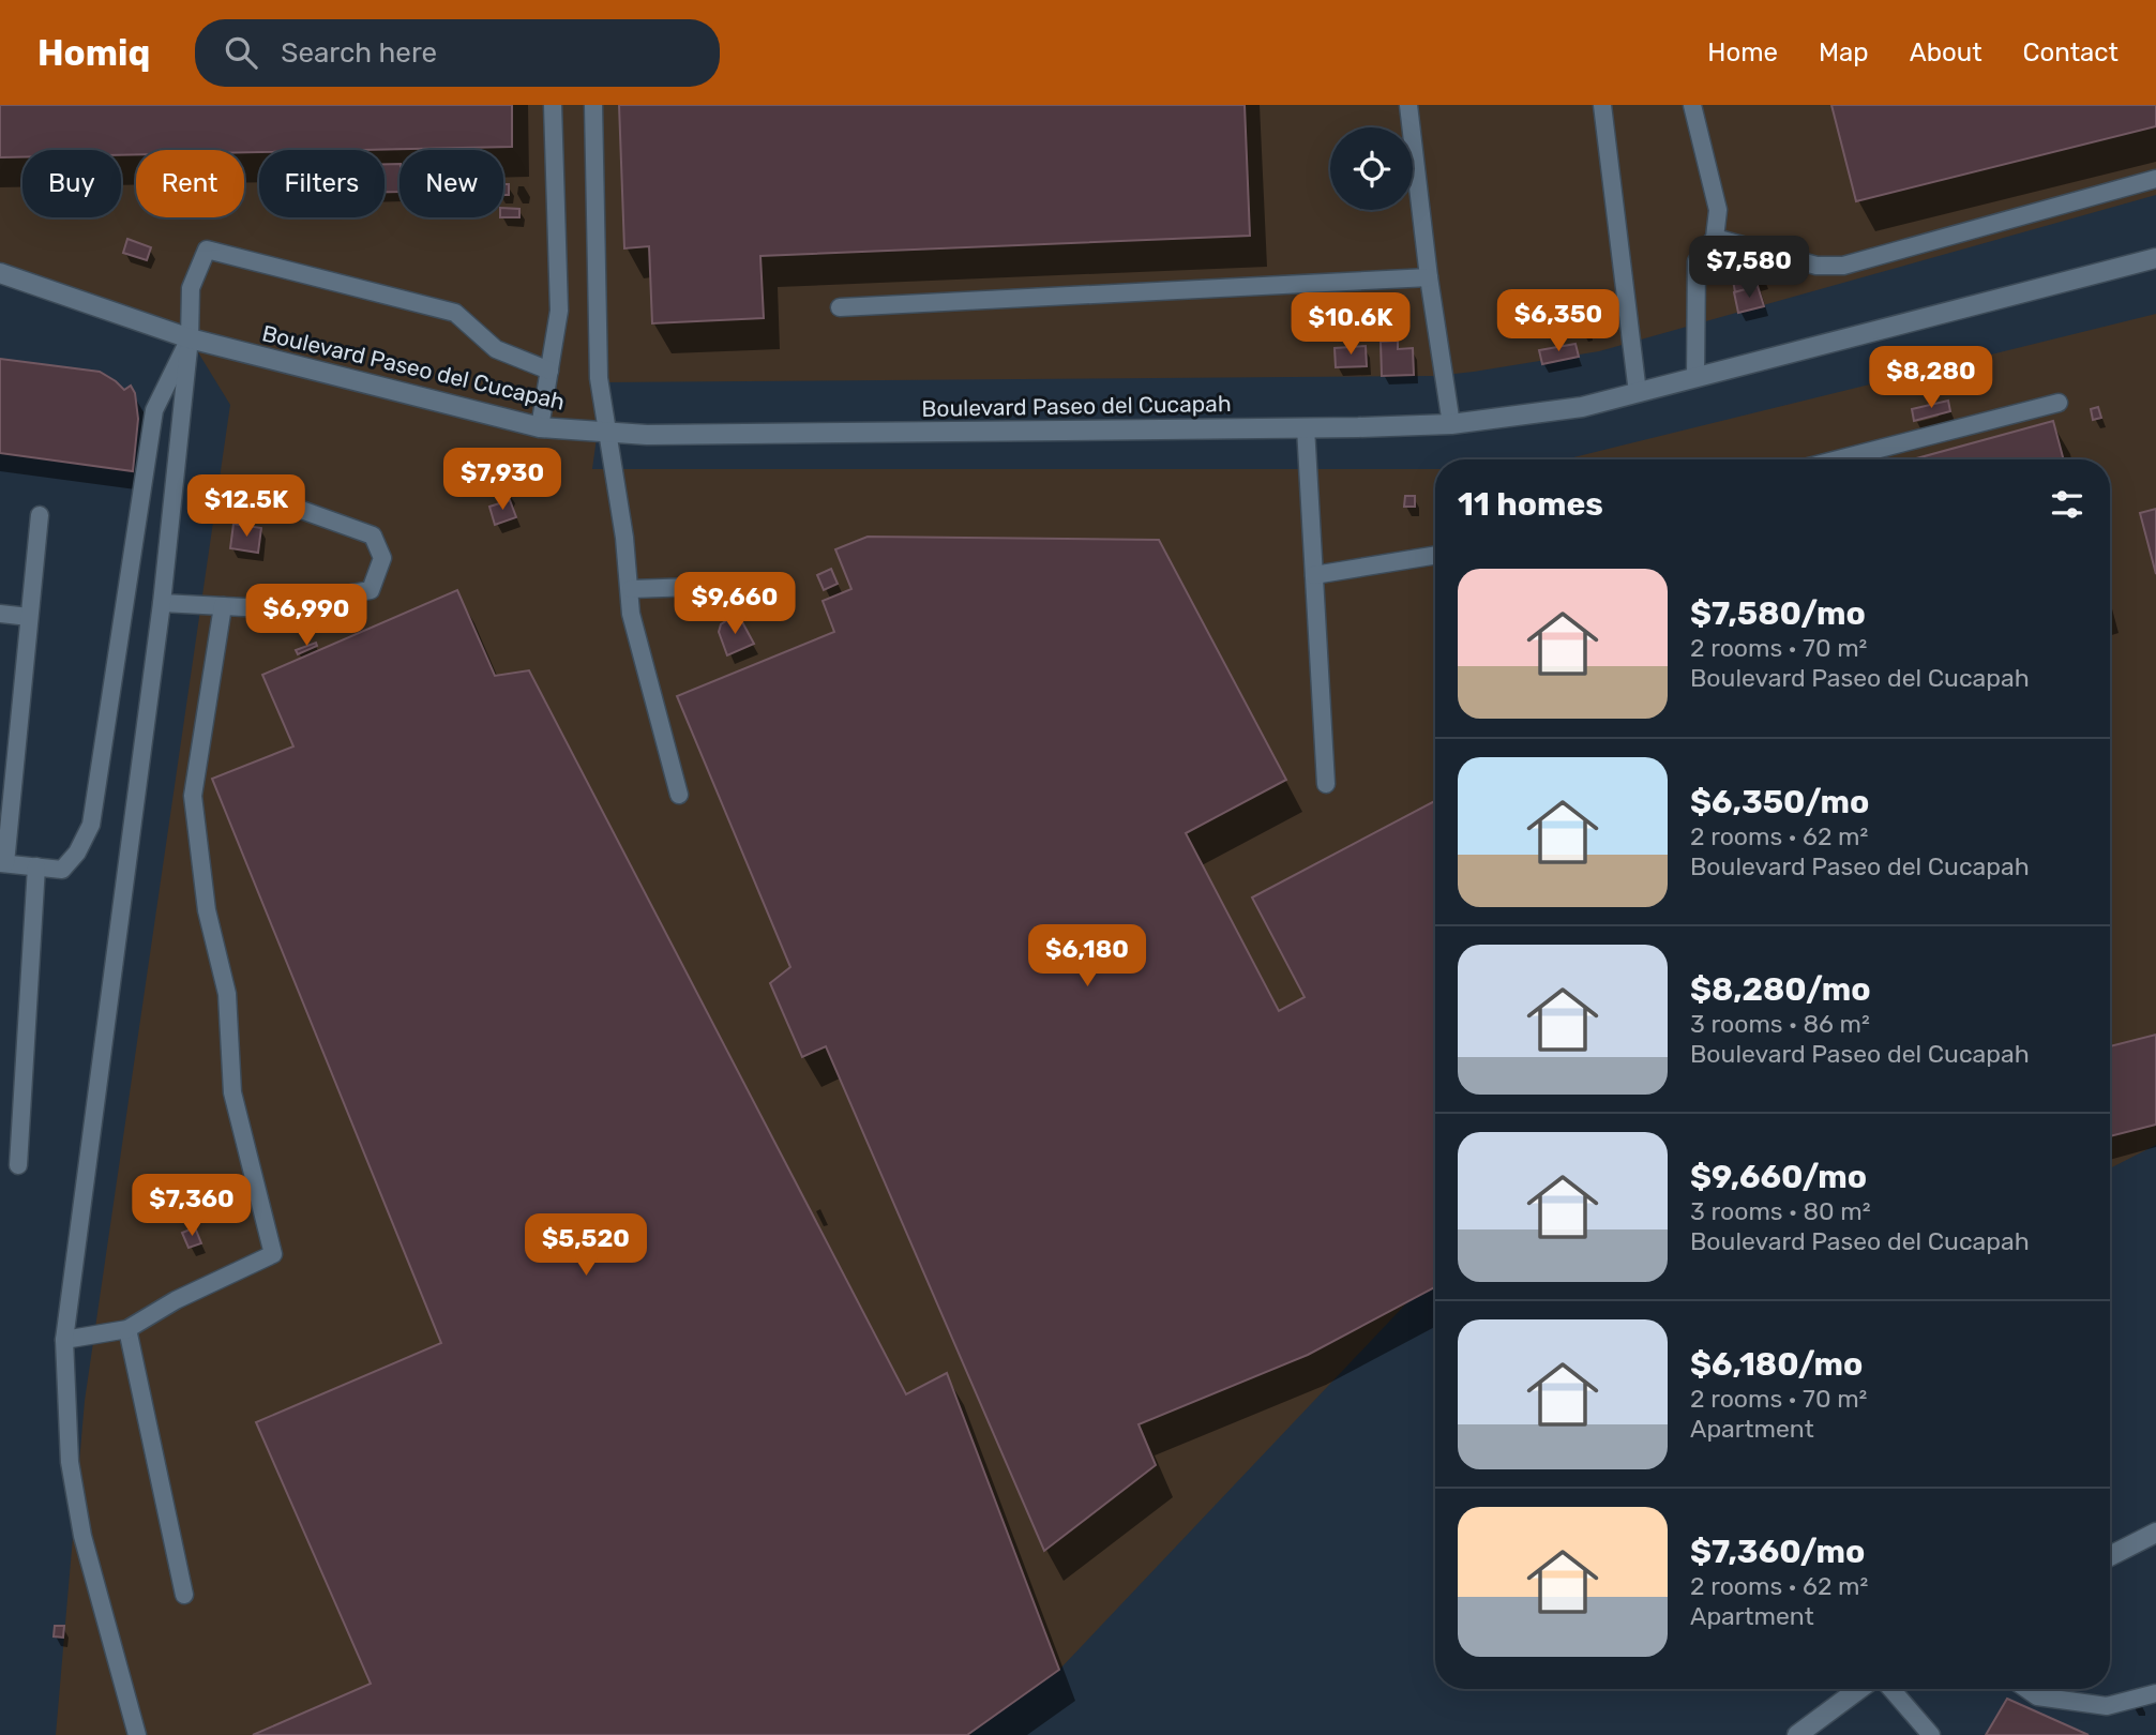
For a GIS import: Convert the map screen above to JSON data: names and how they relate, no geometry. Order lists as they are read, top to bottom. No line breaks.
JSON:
{"streets":{"main road":["Boulevard Paseo del Cucapah"]},"page":{"header":"Homiq","search":"Search here","nav":["Home","Map","About","Contact"],"chip":["Buy","Rent","Filters","New"],"price":["$7,580","$6,350","$10.6K","$8,280","$7,930","$12.5K","$9,660","$6,990","$6,180","$7,360","$5,520"],"heading":"11 homes","list":[{"name":"$7,580/mo","note":"2 rooms · 70 m² · Boulevard Paseo del Cucapah"},{"name":"$6,350/mo","note":"2 rooms · 62 m² · Boulevard Paseo del Cucapah"},{"name":"$8,280/mo","note":"3 rooms · 86 m² · Boulevard Paseo del Cucapah"},{"name":"$9,660/mo","note":"3 rooms · 80 m² · Boulevard Paseo del Cucapah"},{"name":"$6,180/mo","note":"2 rooms · 70 m² · Apartment"},{"name":"$7,360/mo","note":"2 rooms · 62 m² · Apartment"}]}}
